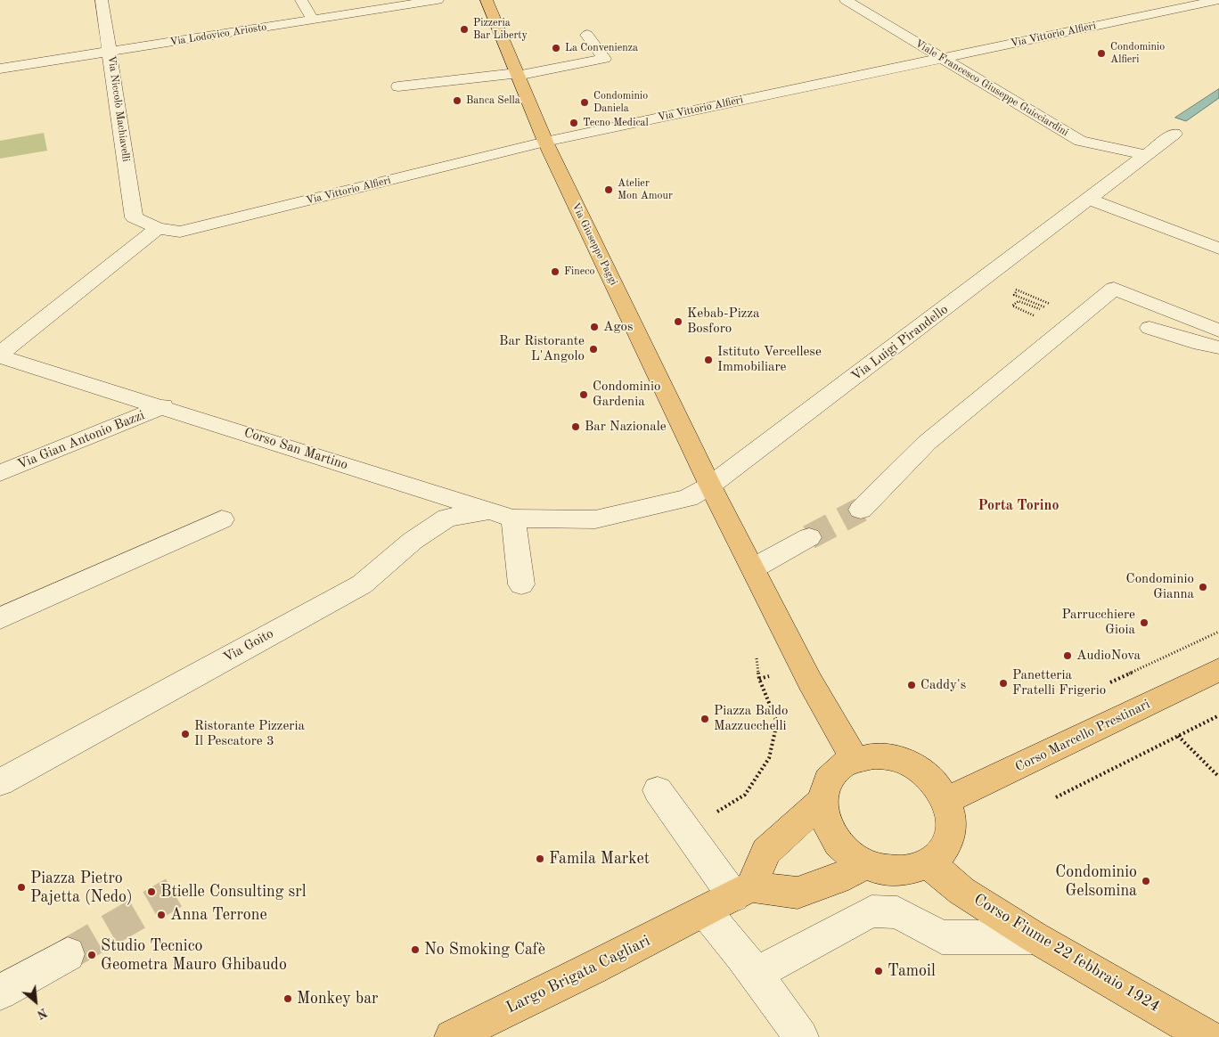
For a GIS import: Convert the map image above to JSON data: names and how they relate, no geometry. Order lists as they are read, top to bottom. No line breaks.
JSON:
{"streets":{"main road":["Via Giuseppe Paggi","Corso Marcello Prestinari","Corso Fiume 22 febbraio 1924","Largo Brigata Cagliari"],"street":["Via Lodovico Ariosto","Via Vittorio Alfieri","Viale Francesco Giuseppe Guicciardini","Via Niccolò Machiavelli","Via Luigi Pirandello","Via Gian Antonio Bazzi","Corso San Martino","Via Goito"]},"crossings":[["Via Lodovico Ariosto","Via Niccolò Machiavelli"],["Via Vittorio Alfieri","Viale Francesco Giuseppe Guicciardini"],["Via Vittorio Alfieri","Via Niccolò Machiavelli"],["Via Vittorio Alfieri","Via Giuseppe Paggi"],["Viale Francesco Giuseppe Guicciardini","Via Luigi Pirandello"],["Via Giuseppe Paggi","Via Luigi Pirandello"],["Via Giuseppe Paggi","Corso San Martino"],["Via Luigi Pirandello","Corso San Martino"],["Via Gian Antonio Bazzi","Corso San Martino"],["Corso San Martino","Via Goito"],["Corso Marcello Prestinari","Corso Fiume 22 febbraio 1924"]],"districts":["Porta Torino"],"places":["Pizzeria Bar Liberty","La Convenienza","Condominio Alfieri","Banca Sella","Condominio Daniela","Tecno Medical","Atelier Mon Amour","Fineco","Kebab-Pizza Bosforo","Agos","Bar Ristorante L'Angolo","Istituto Vercellese Immobiliare","Condominio Gardenia","Bar Nazionale","Condominio Gianna","Parrucchiere Gioia","AudioNova","Panetteria Fratelli Frigerio","Caddy's","Piazza Baldo Mazzucchelli","Ristorante Pizzeria Il Pescatore 3","Famila Market","Condominio Gelsomina","Piazza Pietro Pajetta (Nedo)","Btielle Consulting srl","Anna Terrone","No Smoking Cafè","Studio Tecnico Geometra Mauro Ghibaudo","Tamoil","Monkey bar"],"north":"bottom right"}
